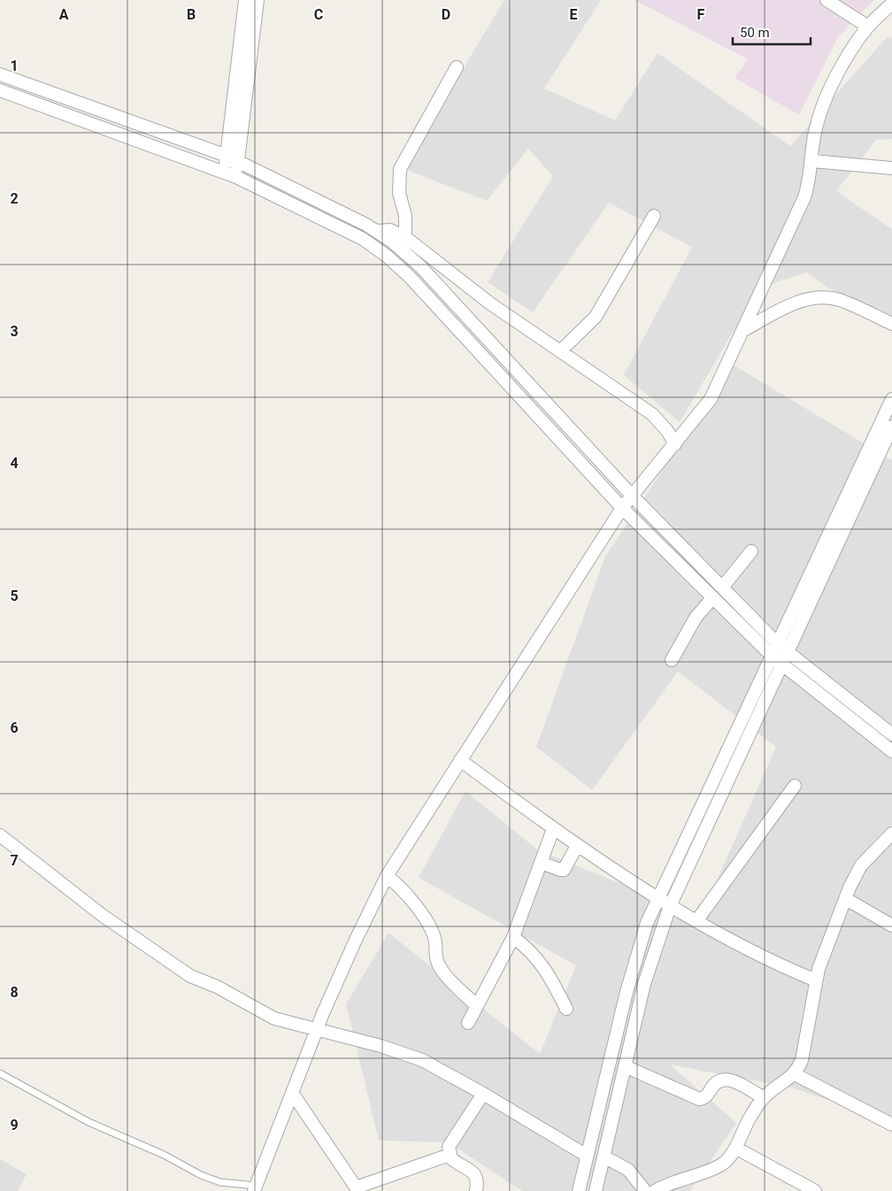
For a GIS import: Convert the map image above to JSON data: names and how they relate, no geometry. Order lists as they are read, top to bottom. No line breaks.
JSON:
{"scale_bar":"50 m","grid":{"columns":["A","B","C","D","E","F"],"rows":["1","2","3","4","5","6","7","8","9"]}}
